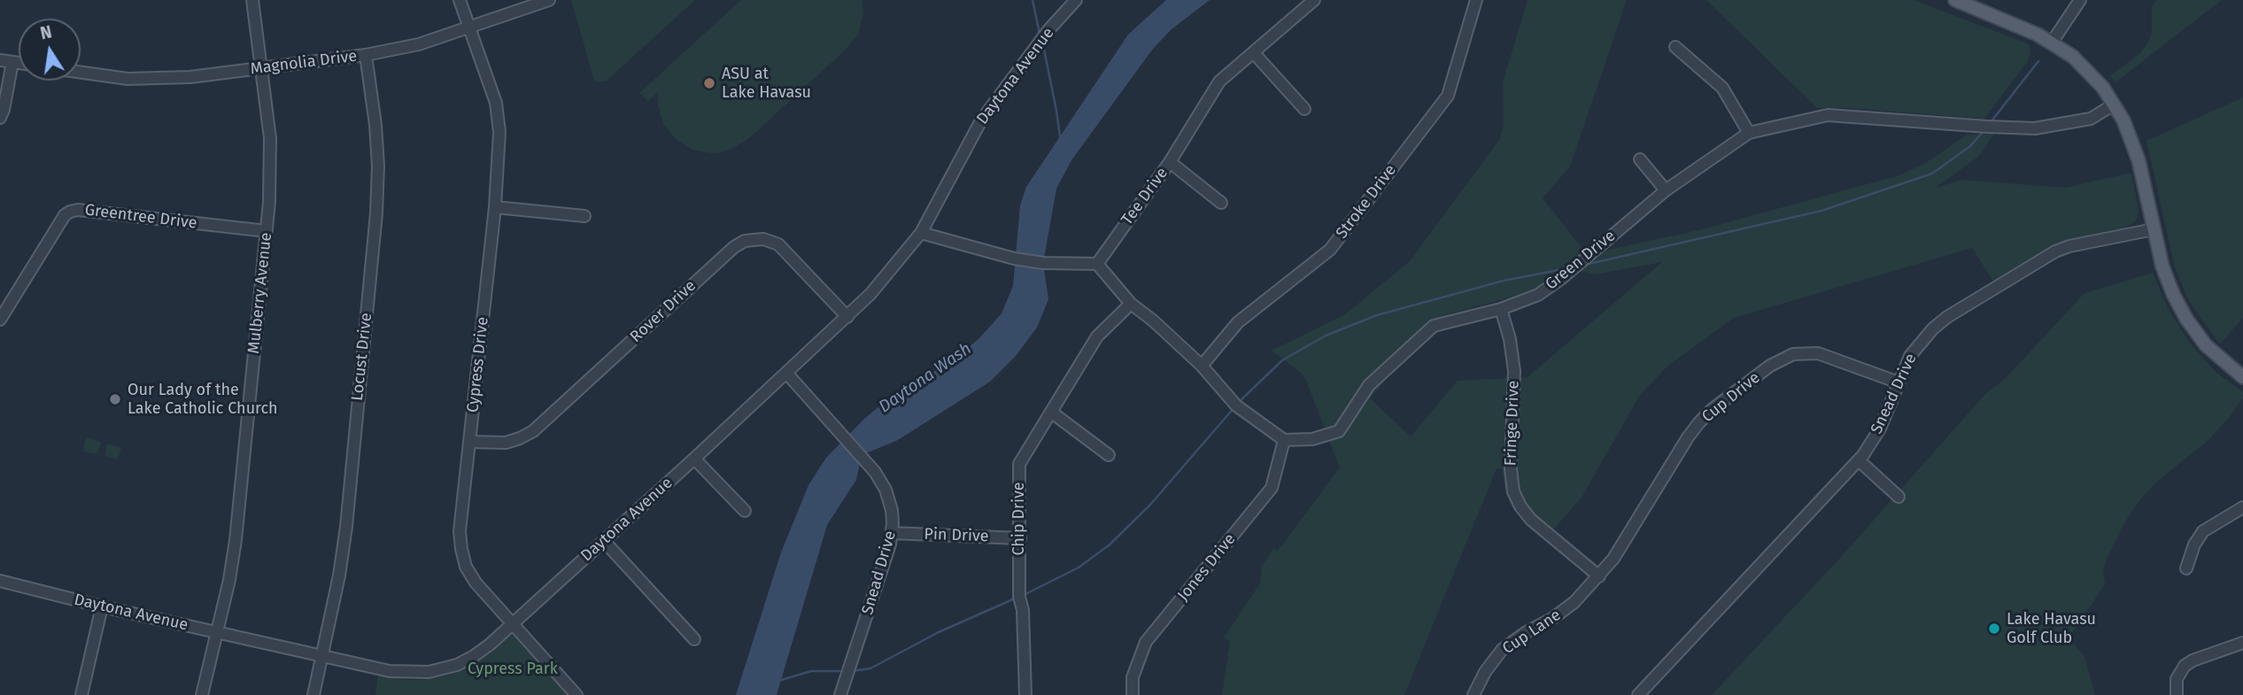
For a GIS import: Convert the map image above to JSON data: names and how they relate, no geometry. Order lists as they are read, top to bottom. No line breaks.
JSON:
{"streets":{"street":["Magnolia Drive","Daytona Avenue","Tee Drive","Stroke Drive","Greentree Drive","Green Drive","Mulberry Avenue","Rover Drive","Locust Drive","Cypress Drive","Snead Drive","Cup Drive","Fringe Drive","Chip Drive","Pin Drive","Jones Drive","Cup Lane"]},"crossings":[["Magnolia Drive","Mulberry Avenue"],["Magnolia Drive","Locust Drive"],["Magnolia Drive","Cypress Drive"],["Daytona Avenue","Mulberry Avenue"],["Daytona Avenue","Rover Drive"],["Daytona Avenue","Locust Drive"],["Daytona Avenue","Cypress Drive"],["Daytona Avenue","Snead Drive"],["Greentree Drive","Mulberry Avenue"],["Green Drive","Fringe Drive"],["Green Drive","Jones Drive"],["Rover Drive","Cypress Drive"],["Snead Drive","Cup Drive"],["Snead Drive","Pin Drive"],["Cup Drive","Fringe Drive"],["Cup Drive","Cup Lane"],["Fringe Drive","Cup Lane"],["Chip Drive","Pin Drive"]],"water":["Daytona Wash"],"parks":["Cypress Park"],"places":["ASU at Lake Havasu","Our Lady of the Lake Catholic Church","Lake Havasu Golf Club"],"north":"top"}
